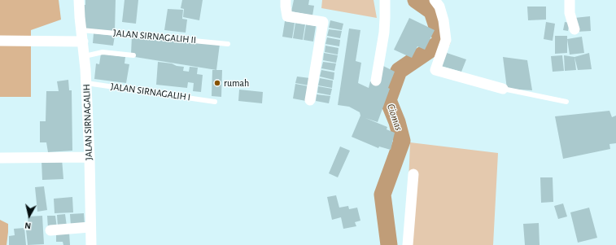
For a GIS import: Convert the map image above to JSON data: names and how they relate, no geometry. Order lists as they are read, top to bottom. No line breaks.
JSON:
{"streets":{"street":["JALAN SIRNAGALIH"],"lane":["JALAN SIRNAGALIH II","JALAN SIRNAGALIH I"]},"crossings":[["JALAN SIRNAGALIH II","JALAN SIRNAGALIH"],["JALAN SIRNAGALIH I","JALAN SIRNAGALIH"]],"water":["Ciomas"],"places":["rumah"],"north":"bottom"}
